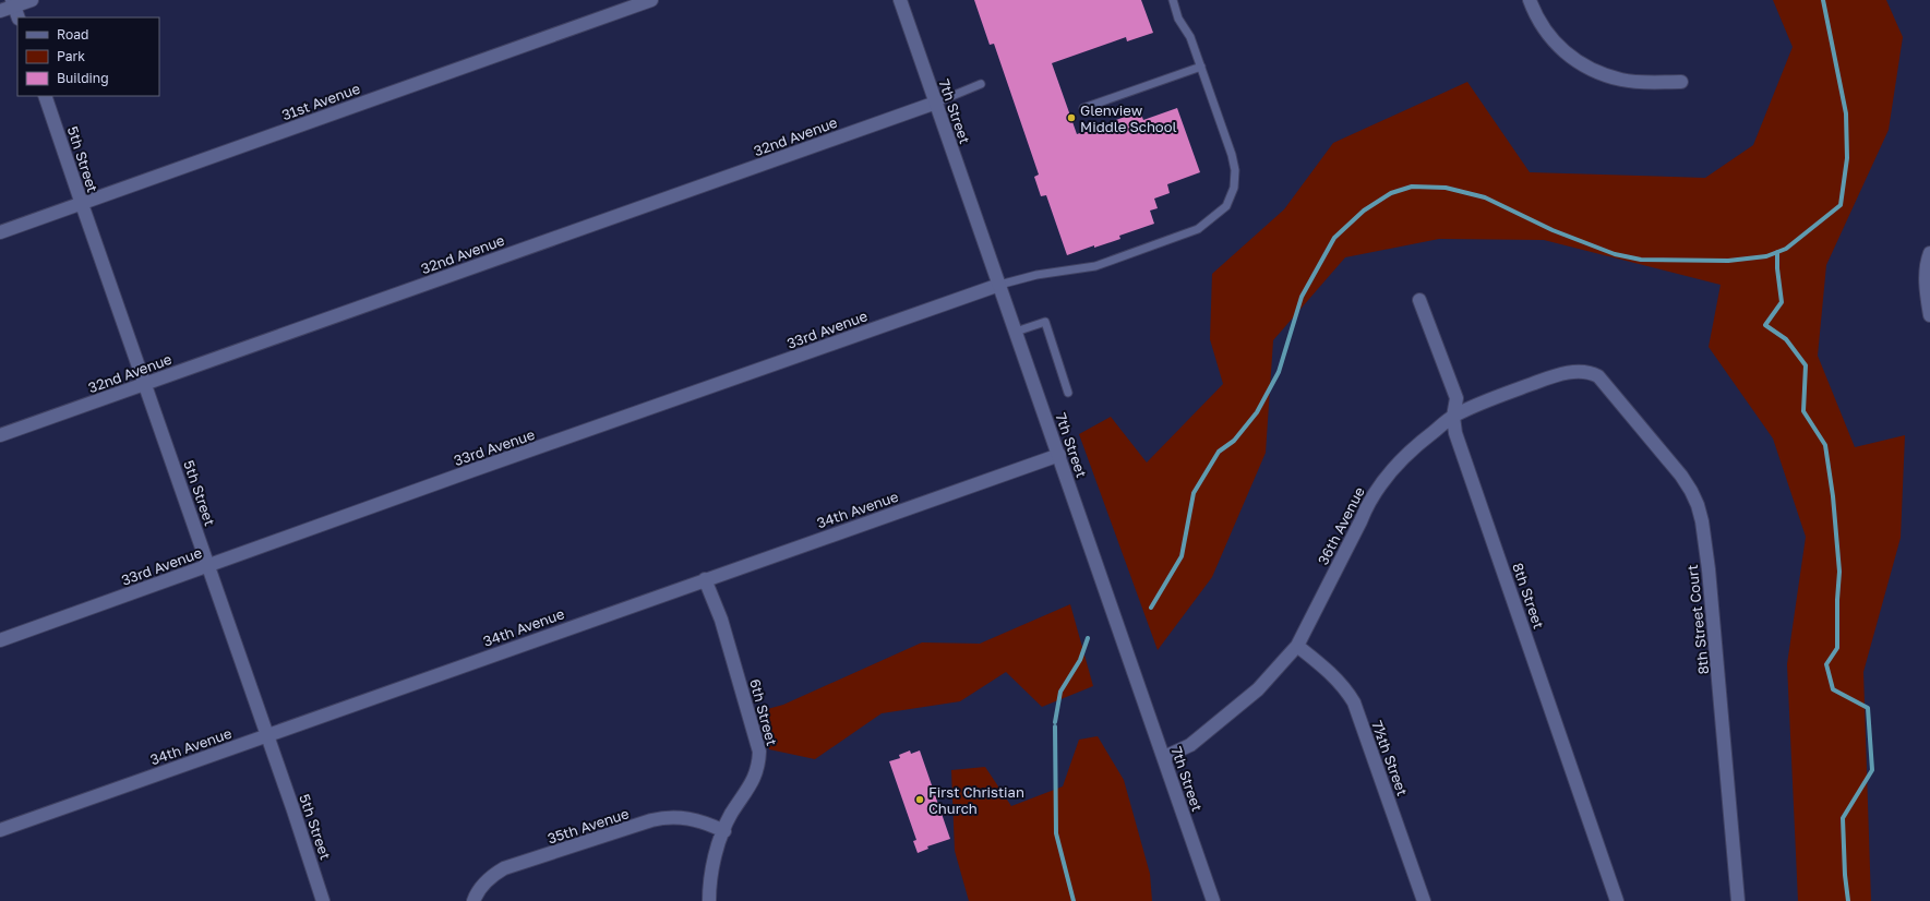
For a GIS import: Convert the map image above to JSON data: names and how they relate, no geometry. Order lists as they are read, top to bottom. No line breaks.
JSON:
{"streets":{"street":["31st Avenue","7th Street","32nd Avenue","5th Street","33rd Avenue","34th Avenue","36th Avenue","8th Street","8th Street Court","6th Street","7½th Street","35th Avenue"]},"crossings":[["31st Avenue","5th Street"],["7th Street","32nd Avenue"],["7th Street","33rd Avenue"],["7th Street","34th Avenue"],["7th Street","36th Avenue"],["32nd Avenue","5th Street"],["5th Street","33rd Avenue"],["5th Street","34th Avenue"],["34th Avenue","6th Street"],["36th Avenue","8th Street"],["36th Avenue","8th Street Court"],["36th Avenue","7½th Street"],["6th Street","35th Avenue"]],"places":["Glenview Middle School","First Christian Church"],"legend":["Road","Park","Building"]}
